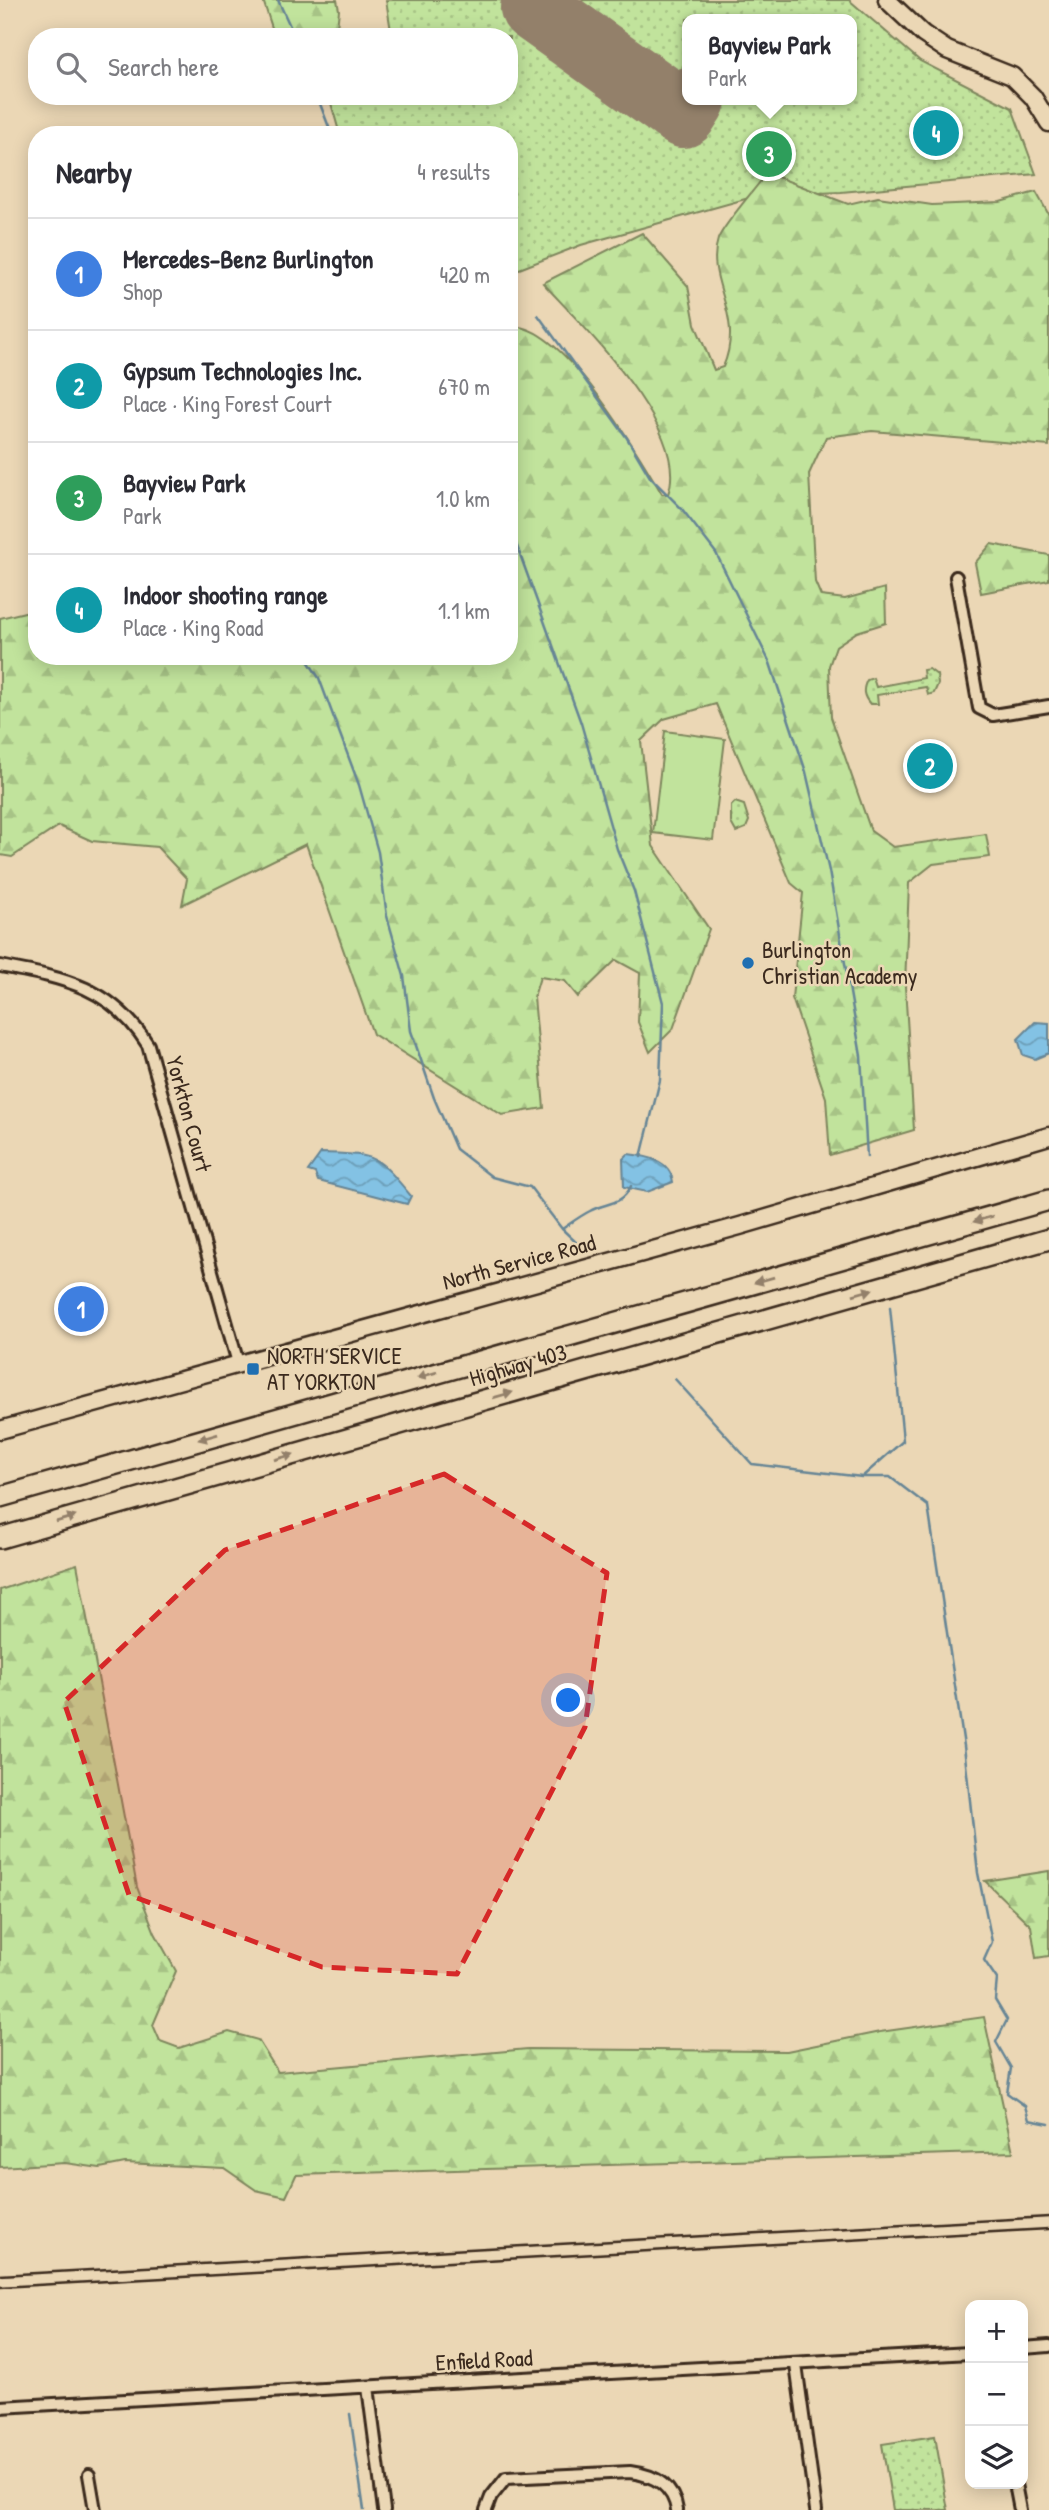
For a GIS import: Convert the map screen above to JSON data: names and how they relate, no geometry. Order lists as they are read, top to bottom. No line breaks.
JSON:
{"streets":{"highway":["Highway 403"],"street":["Yorkton Court","North Service Road","Enfield Road"]},"crossings":[["Yorkton Court","North Service Road"]],"places":{"other":["Burlington Christian Academy"],"transit":["NORTH SERVICE AT YORKTON"]},"page":{"popup":["Bayview Park","Park"],"search":"Search here","pins":["4","3","2","1"],"heading":["Nearby","4 results"],"list":[{"mark":"1","name":"Mercedes-Benz Burlington","note":"Shop","value":"420 m"},{"mark":"2","name":"Gypsum Technologies Inc.","note":"Place · King Forest Court","value":"670 m"},{"mark":"3","name":"Bayview Park","note":"Park","value":"1.0 km"},{"mark":"4","name":"Indoor shooting range","note":"Place · King Road","value":"1.1 km"}],"map_buttons":["+","−"]}}
